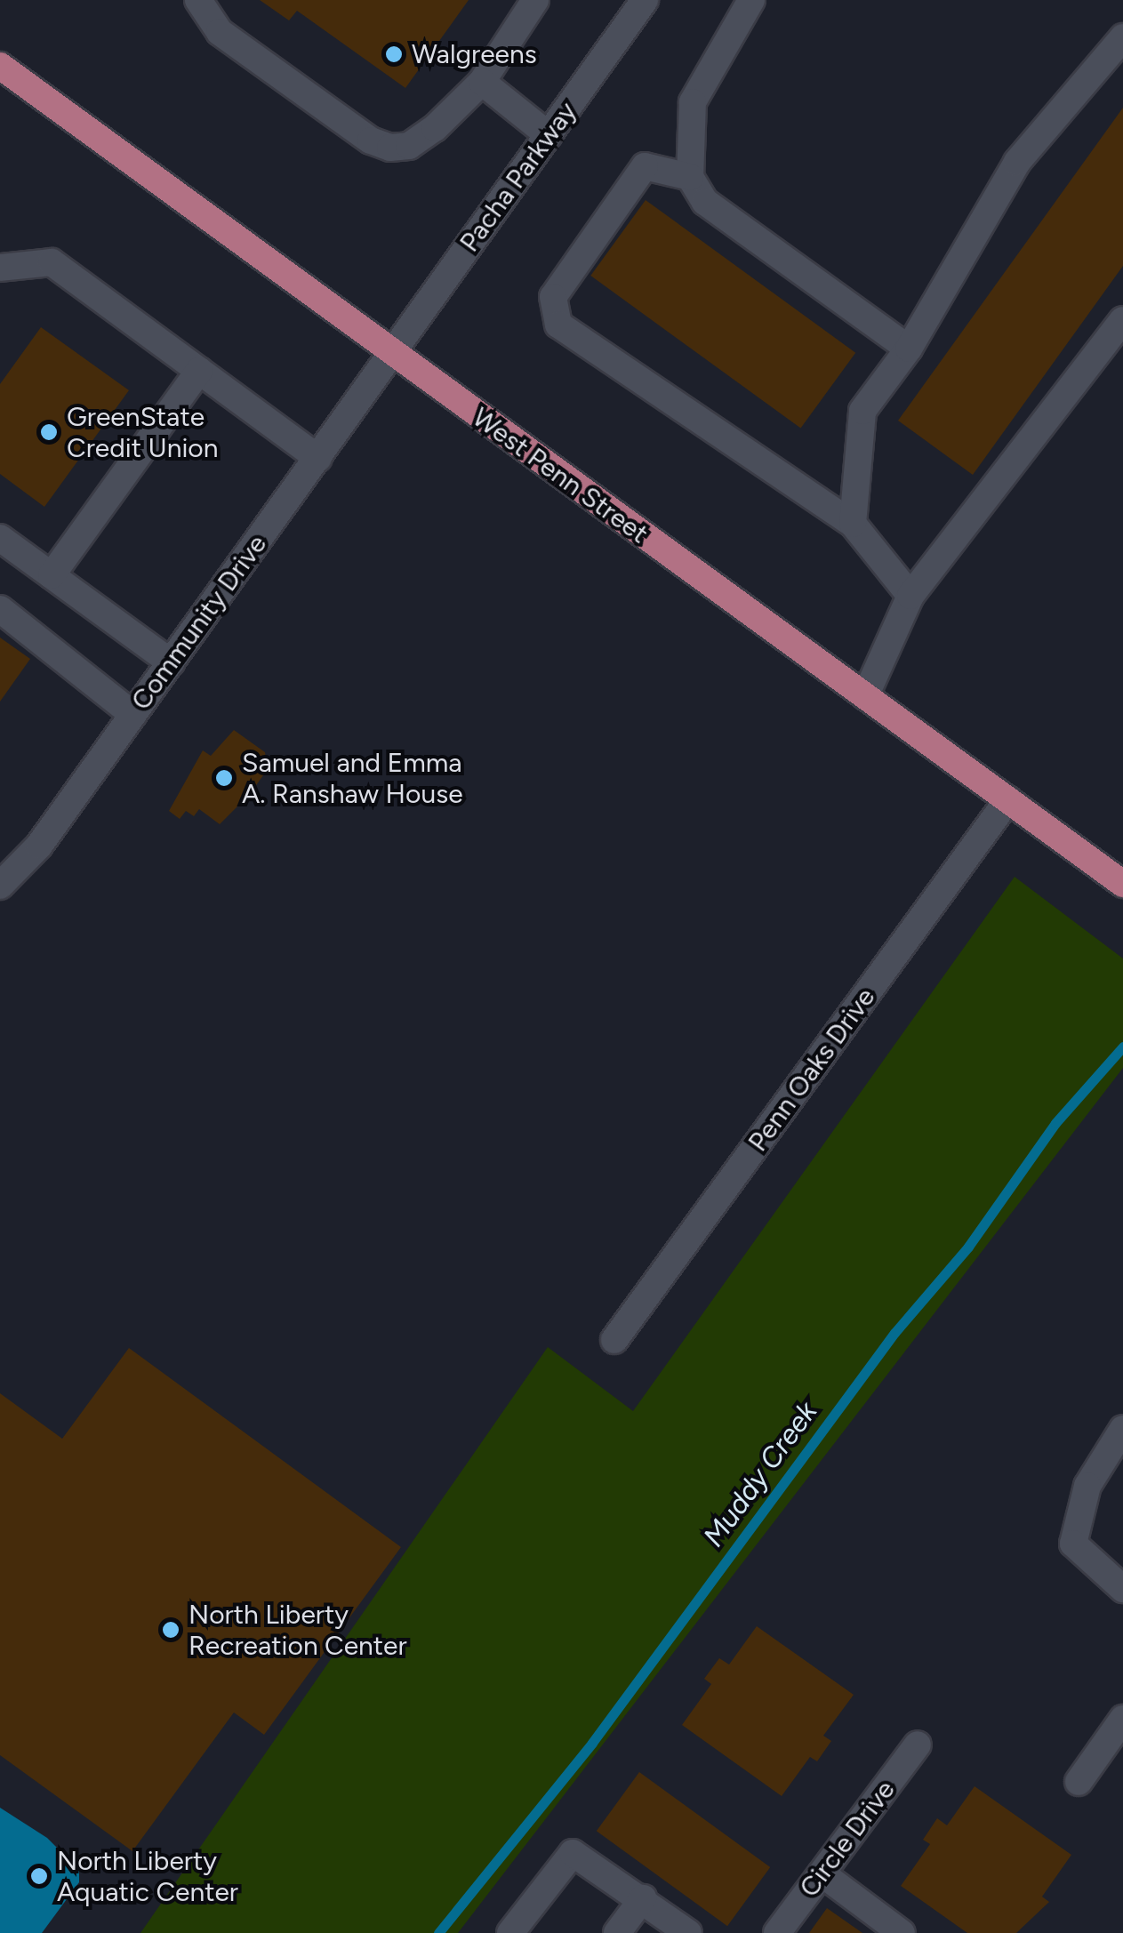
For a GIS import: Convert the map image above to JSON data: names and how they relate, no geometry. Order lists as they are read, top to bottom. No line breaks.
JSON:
{"streets":{"main road":["West Penn Street"],"street":["Pacha Parkway","Community Drive","Penn Oaks Drive","Circle Drive"]},"crossings":[["Pacha Parkway","West Penn Street"],["Pacha Parkway","Community Drive"],["West Penn Street","Community Drive"],["West Penn Street","Penn Oaks Drive"]],"water":["Muddy Creek"],"places":["Walgreens","GreenState Credit Union","Samuel and Emma A. Ranshaw House","North Liberty Recreation Center","North Liberty Aquatic Center"]}
